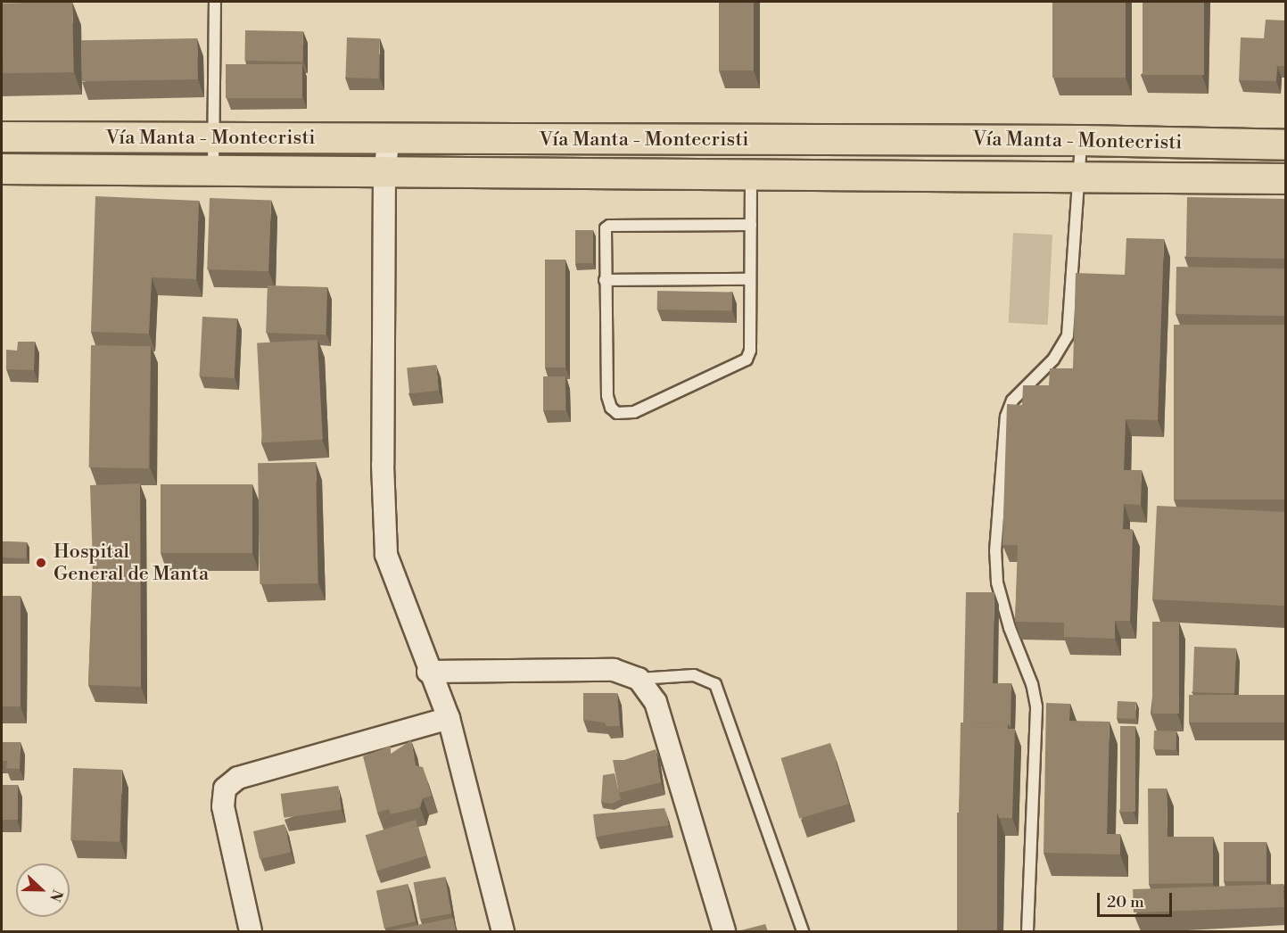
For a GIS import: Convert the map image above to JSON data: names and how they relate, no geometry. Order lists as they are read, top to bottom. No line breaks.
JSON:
{"streets":{"main road":["Vía Manta - Montecristi"]},"places":["Hospital General de Manta"],"scale_bar":"20 m","north":"right"}
